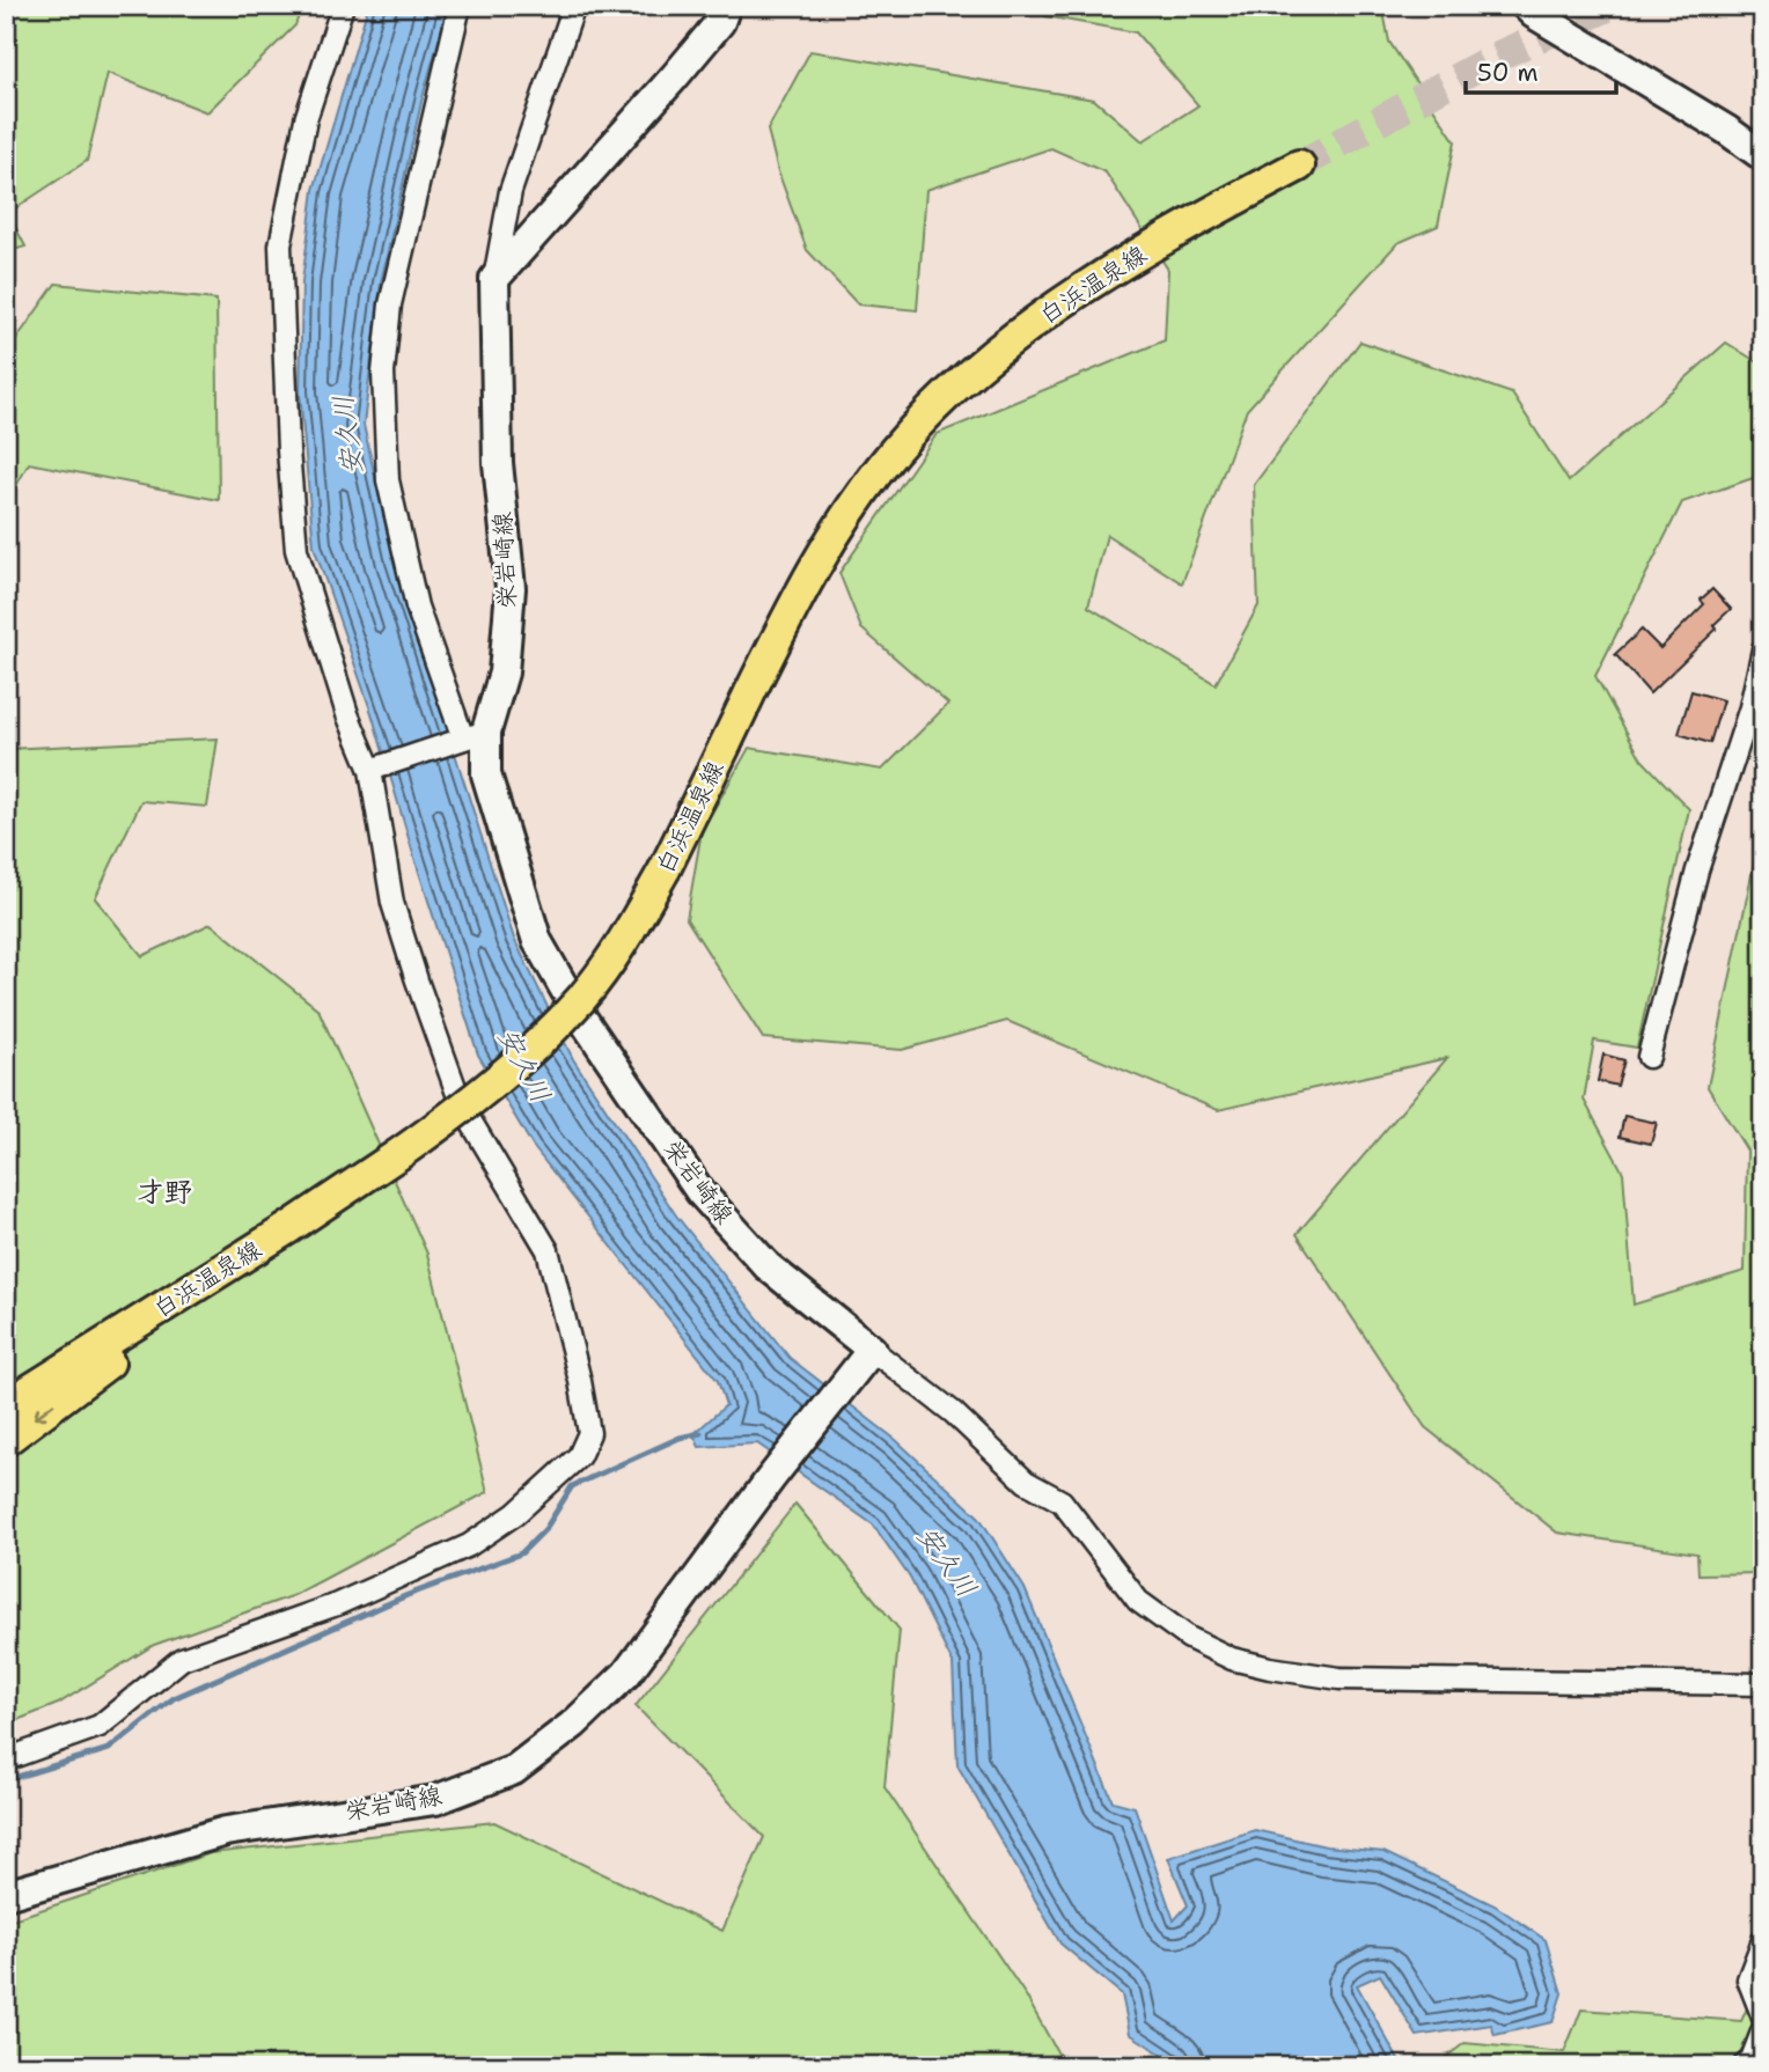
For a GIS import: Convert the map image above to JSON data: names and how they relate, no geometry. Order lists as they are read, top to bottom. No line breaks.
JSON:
{"streets":{"main road":["白浜温泉線","栄岩崎線"]},"districts":["才野"],"water":["安久川"],"scale_bar":"50 m"}
